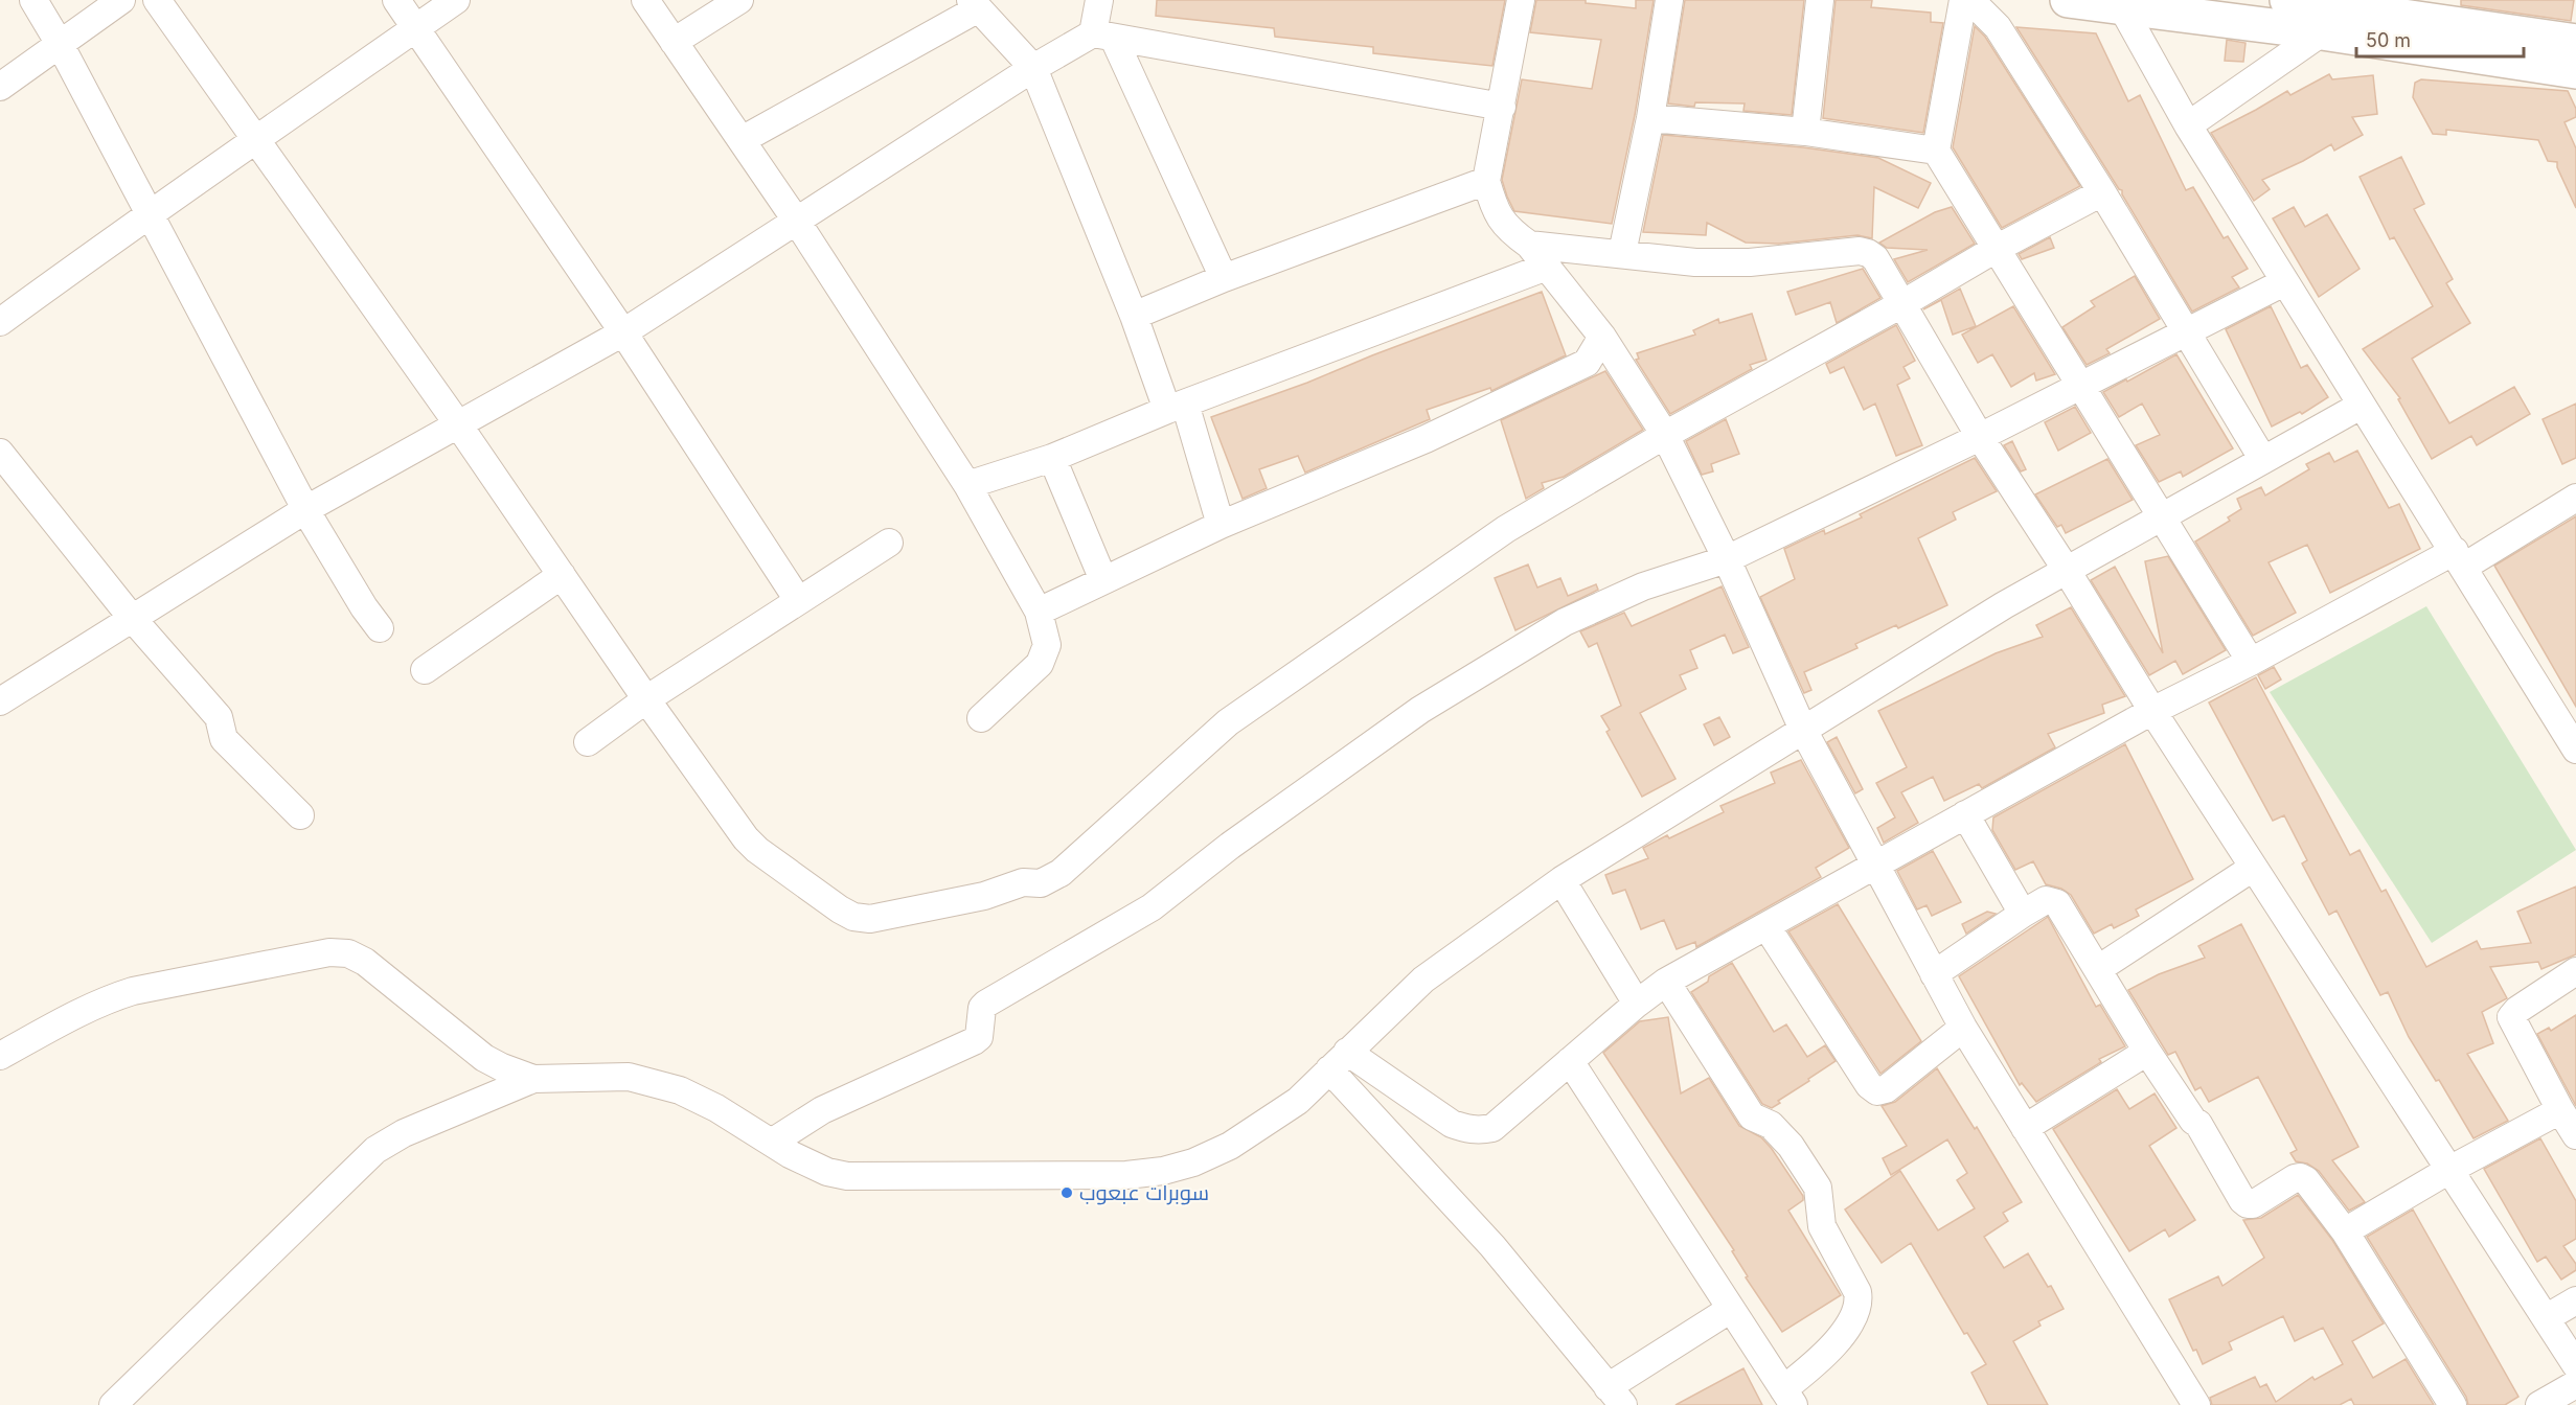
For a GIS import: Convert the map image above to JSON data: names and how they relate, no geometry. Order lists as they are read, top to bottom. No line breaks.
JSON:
{"places":["سوبرات عبعوب"],"scale_bar":"50 m"}
